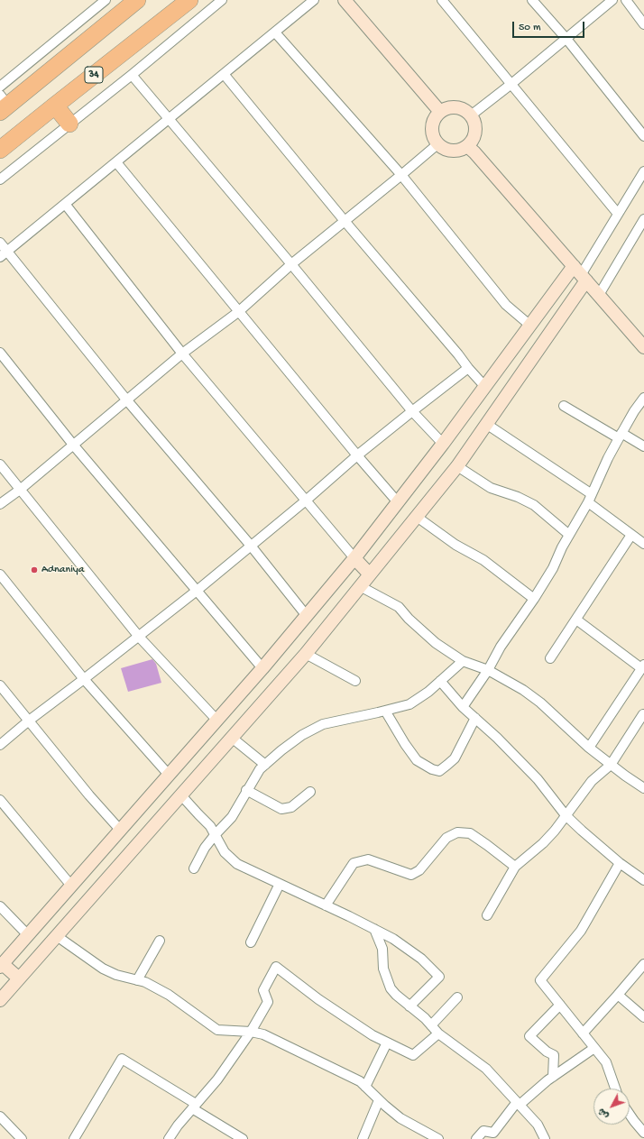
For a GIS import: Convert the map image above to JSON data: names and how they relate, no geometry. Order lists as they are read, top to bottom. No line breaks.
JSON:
{"streets":{"highway":["34"]},"places":["Adnaniya"],"scale_bar":"50 m","north":"bottom left"}
